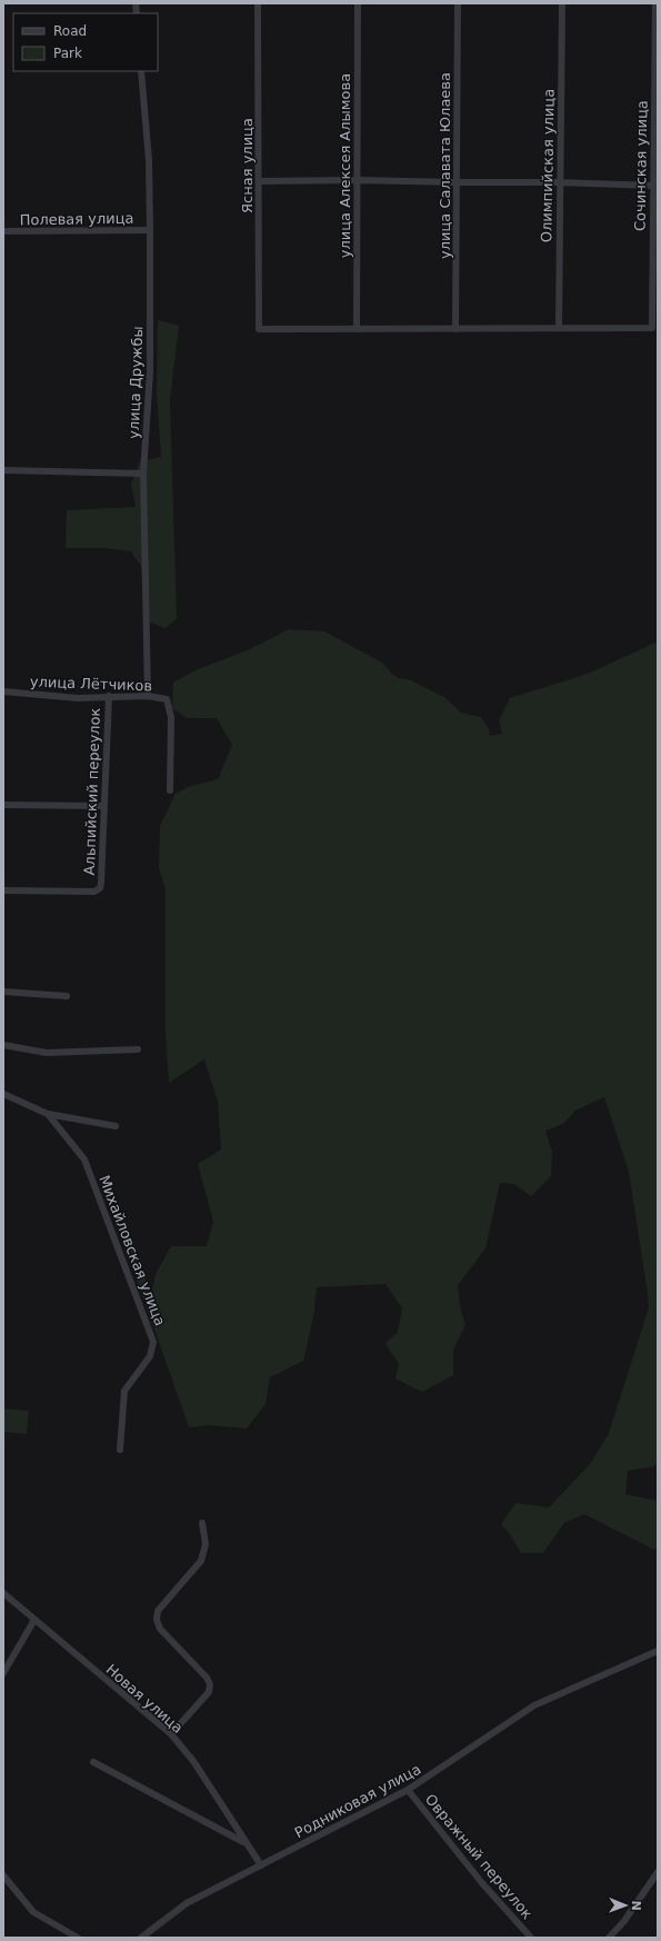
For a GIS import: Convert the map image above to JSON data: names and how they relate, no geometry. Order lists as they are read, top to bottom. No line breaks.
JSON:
{"streets":{"street":["Ясная улица","улица Алексея Алымова","улица Салавата Юлаева","Олимпийская улица","Сочинская улица","Полевая улица","улица Дружбы","улица Лётчиков","Альпийский переулок","Михайловская улица","Новая улица","Родниковая улица","Овражный переулок"]},"crossings":[["Ясная улица","улица Алексея Алымова"],["Олимпийская улица","Сочинская улица"],["Полевая улица","улица Дружбы"],["улица Дружбы","улица Лётчиков"],["улица Лётчиков","Альпийский переулок"],["Новая улица","Родниковая улица"],["Родниковая улица","Овражный переулок"]],"legend":["Road","Park"],"north":"right"}
